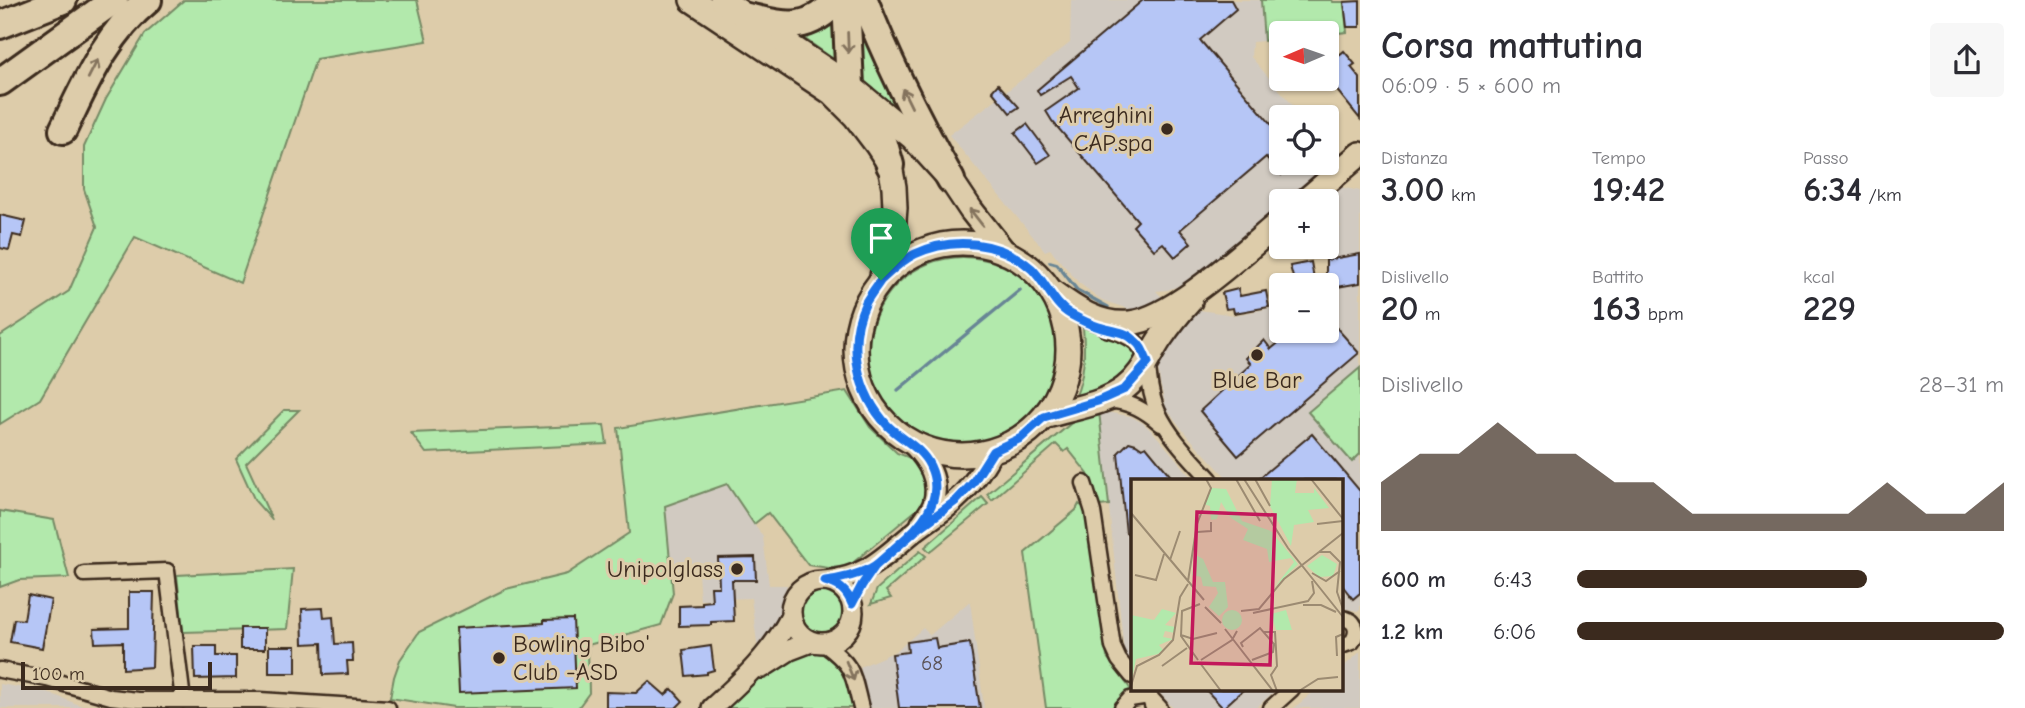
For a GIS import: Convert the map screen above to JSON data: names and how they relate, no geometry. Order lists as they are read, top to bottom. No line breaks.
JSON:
{"places":["Arreghini CAP.spa","Blue Bar","Unipolglass","Bowling Bibo' Club -ASD"],"house_numbers":["68"],"scale_bar":"100 m","north":"left","page":{"heading":["Corsa mattutina","06:09 · 5 × 600 m"],"map_buttons":["+","−"],"stats":[["Distanza","3.00 km"],["Tempo","19:42"],["Passo","6:34 /km"],["Dislivello","20 m"],["Battito","163 bpm"],["kcal","229"]],"chart":["Dislivello","28–31 m"],"list":[{"name":"600 m","note":"6:43"},{"name":"1.2 km","note":"6:06"}],"scale":"100 m"}}
